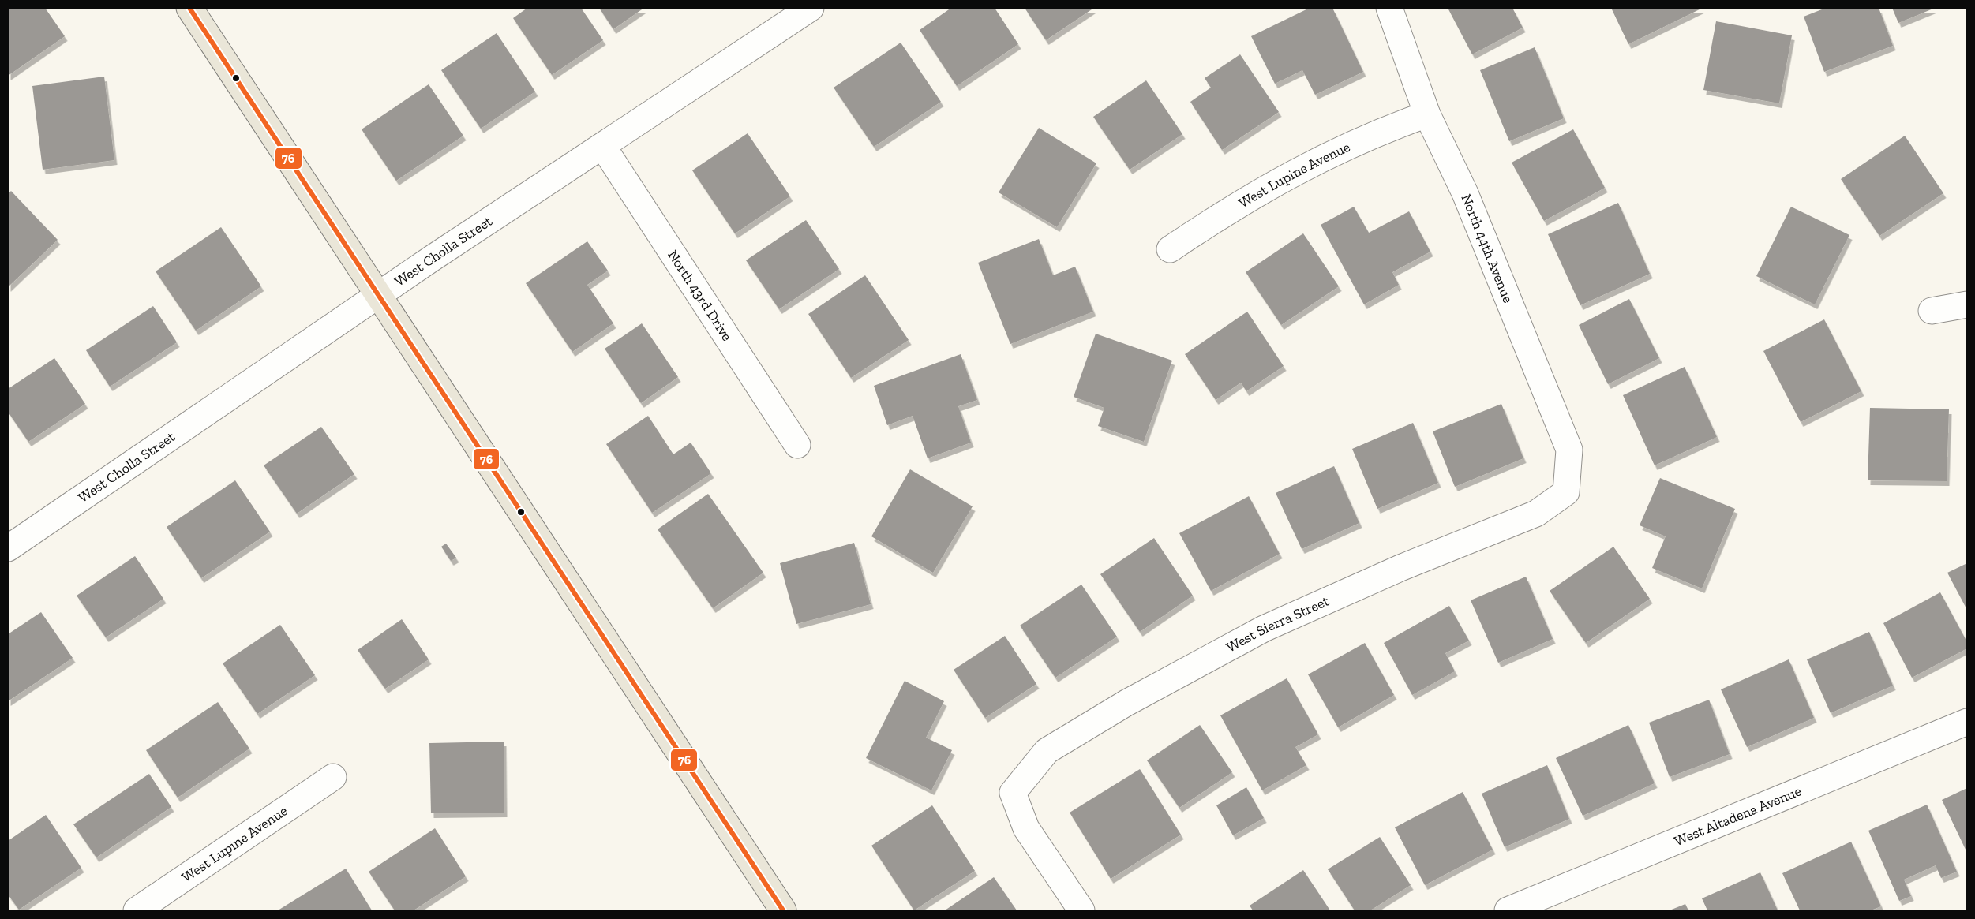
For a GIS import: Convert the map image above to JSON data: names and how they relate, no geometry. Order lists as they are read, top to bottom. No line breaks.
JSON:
{"streets":{"street":["West Lupine Avenue","North 44th Avenue","West Cholla Street","North 43rd Drive","West Sierra Street","West Altadena Avenue"]},"crossings":[["West Lupine Avenue","North 44th Avenue"],["North 44th Avenue","West Sierra Street"],["West Cholla Street","North 43rd Drive"]],"lines":["transit line 76"]}
